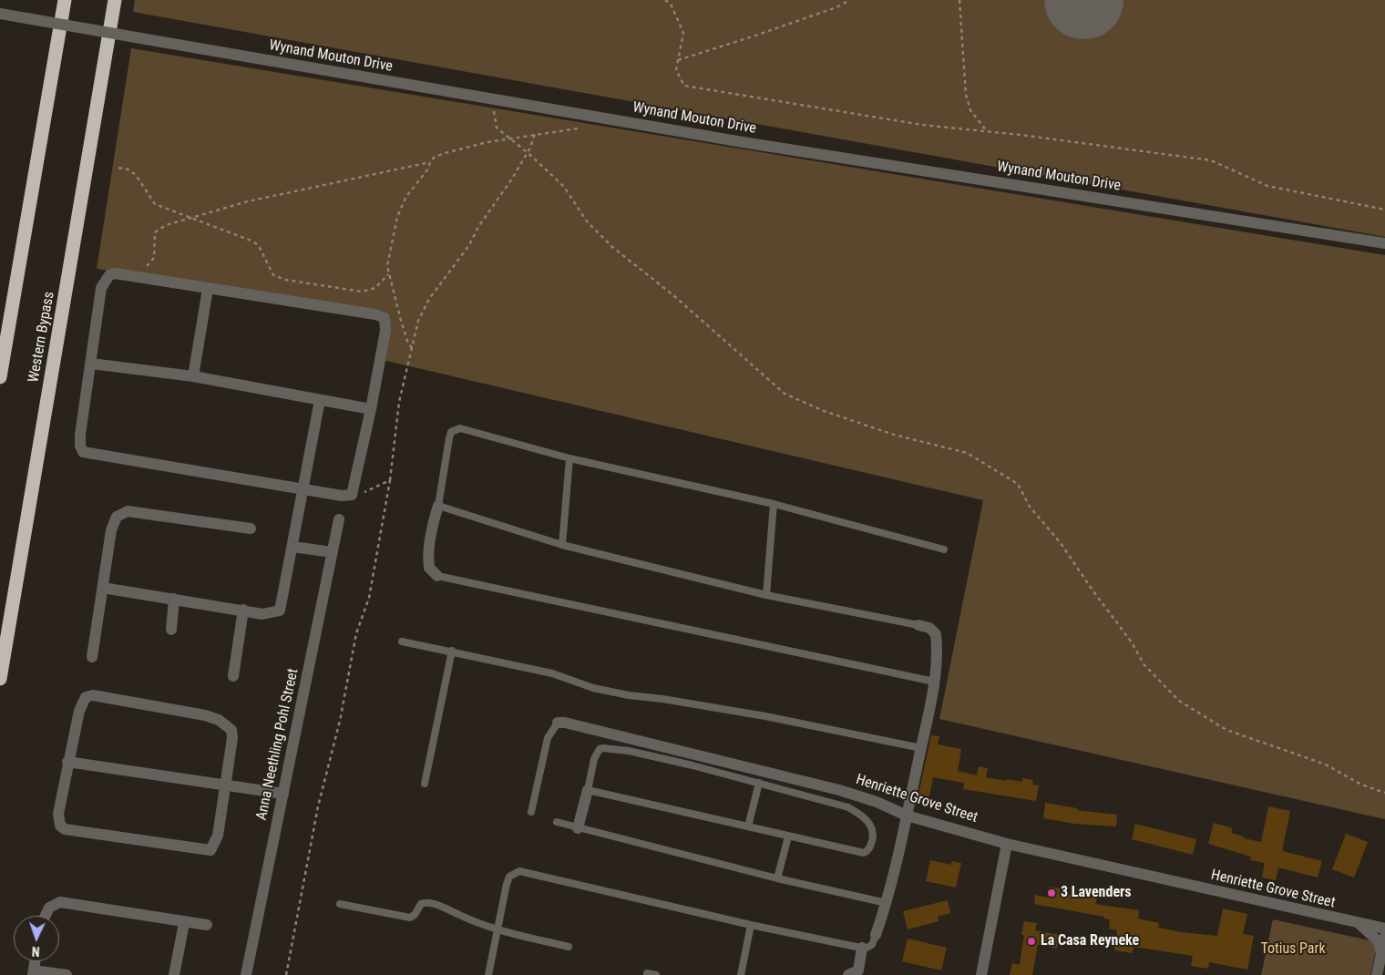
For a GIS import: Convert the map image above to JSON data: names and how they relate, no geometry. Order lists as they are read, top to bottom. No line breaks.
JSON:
{"streets":{"highway":["Western Bypass"],"street":["Wynand Mouton Drive","Anna Neethling Pohl Street","Henriette Grove Street"]},"parks":["Totius Park"],"places":["3 Lavenders","La Casa Reyneke"],"north":"bottom"}
